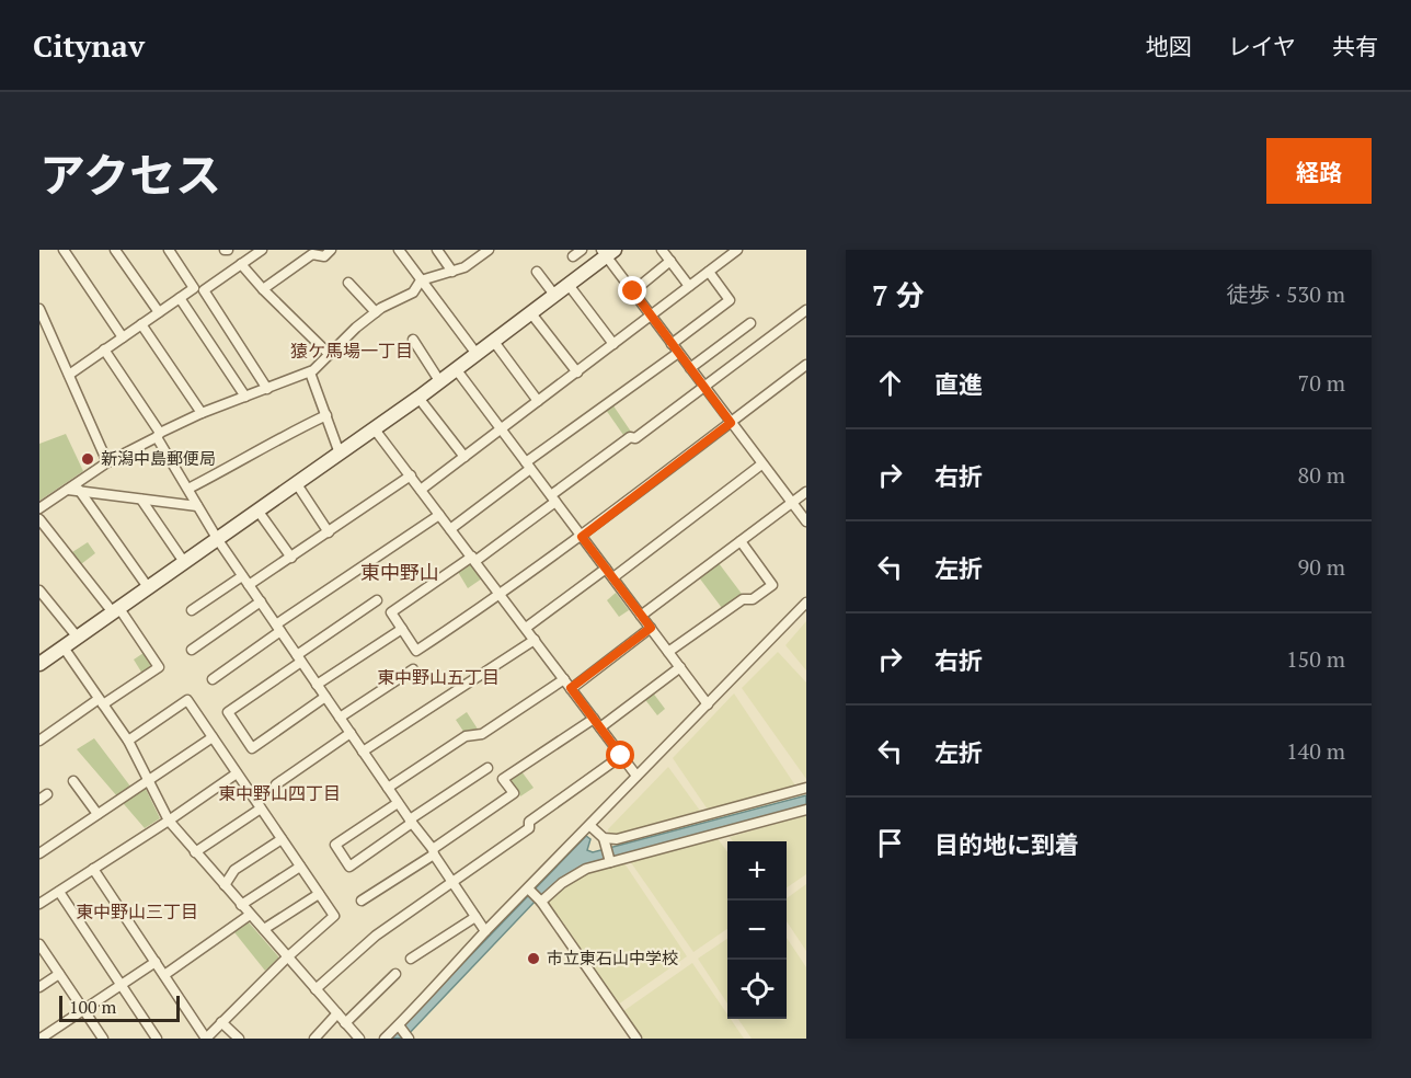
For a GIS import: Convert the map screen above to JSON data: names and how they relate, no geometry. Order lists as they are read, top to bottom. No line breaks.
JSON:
{"districts":["猿ケ馬場一丁目","東中野山","東中野山五丁目","東中野山四丁目","東中野山三丁目"],"places":["新潟中島郵便局","市立東石山中学校"],"scale_bar":"100 m","page":{"header":"Citynav","nav":["地図","レイヤ","共有"],"title":"アクセス","buttons":"経路","heading":["7 分","徒歩 · 530 m"],"list":[["直進","70 m"],["右折","80 m"],["左折","90 m"],["右折","150 m"],["左折","140 m"],"目的地に到着"],"map_buttons":["+","−"],"scale":"100 m"}}
